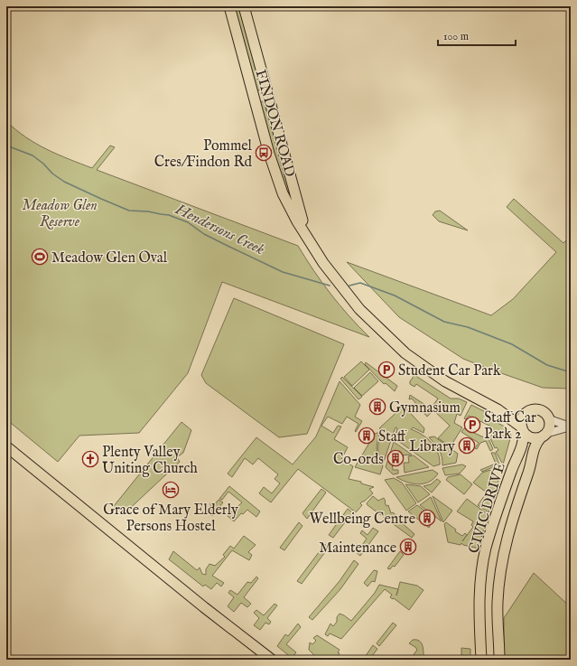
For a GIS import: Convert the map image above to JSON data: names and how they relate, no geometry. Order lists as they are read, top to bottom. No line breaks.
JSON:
{"streets":{"main road":["FINDON ROAD","CIVIC DRIVE"]},"crossings":[["FINDON ROAD","CIVIC DRIVE"]],"water":["Hendersons Creek"],"parks":["Meadow Glen Reserve"],"places":{"bus stop":["Pommel Cres/Findon Rd"],"sports":["Meadow Glen Oval"],"parking":["Student Car Park","Staff Car Park 2"],"building":["Gymnasium","Staff","Library","Co-ords","Wellbeing Centre","Maintenance"],"church":["Plenty Valley Uniting Church"],"hotel":["Grace of Mary Elderly Persons Hostel"]},"scale_bar":"100 m"}
